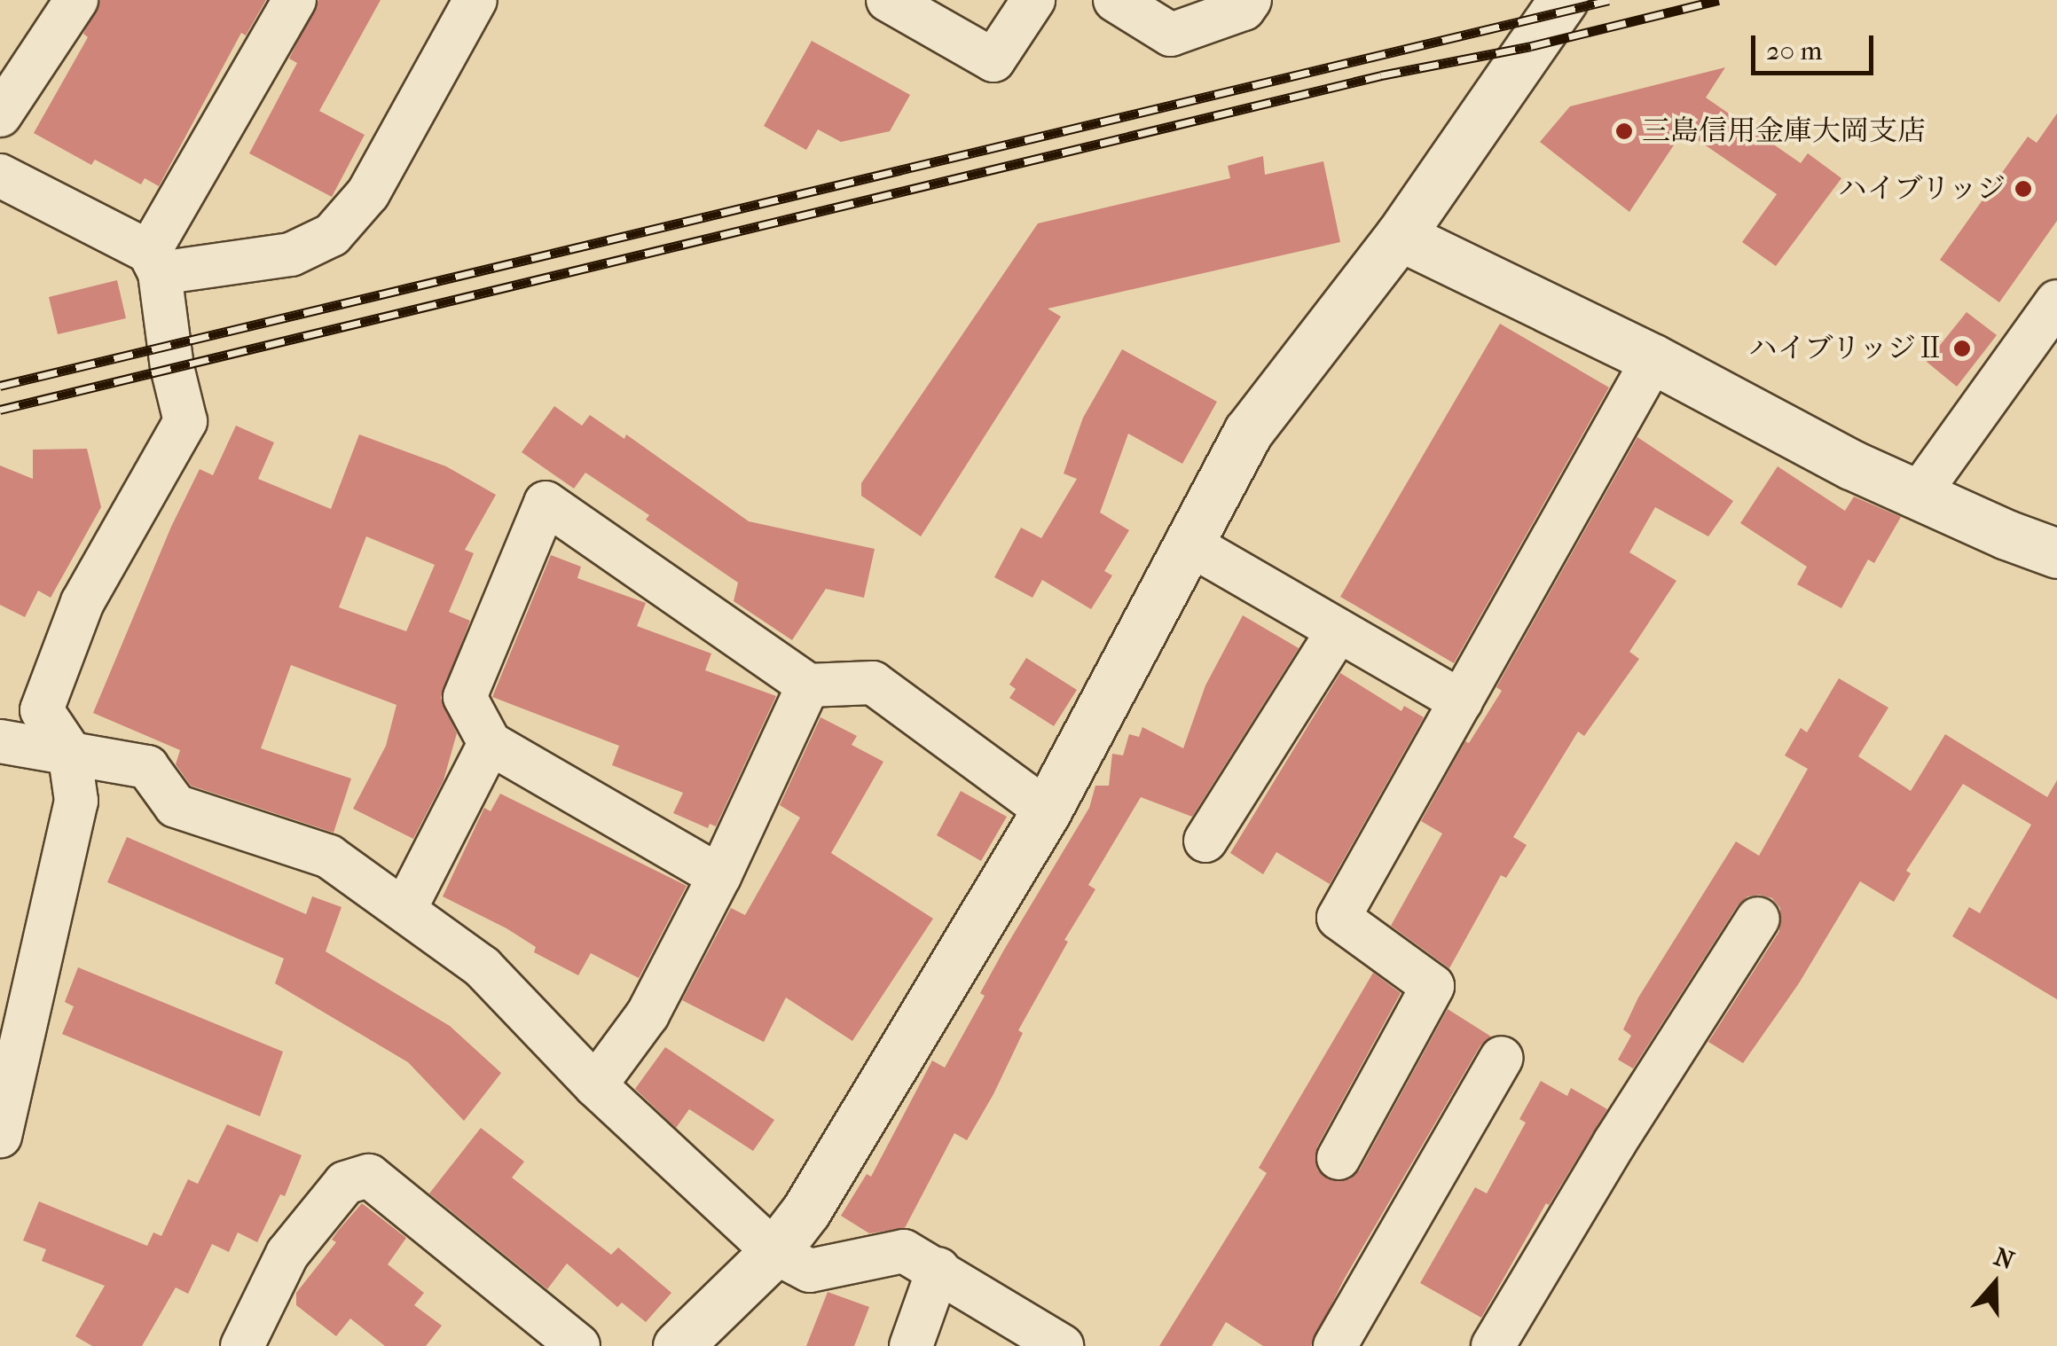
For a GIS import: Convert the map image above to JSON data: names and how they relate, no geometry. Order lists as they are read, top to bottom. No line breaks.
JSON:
{"places":["三島信用金庫大岡支店","ハイブリッジ","ハイブリッジⅡ"],"scale_bar":"20 m","north":"top"}
